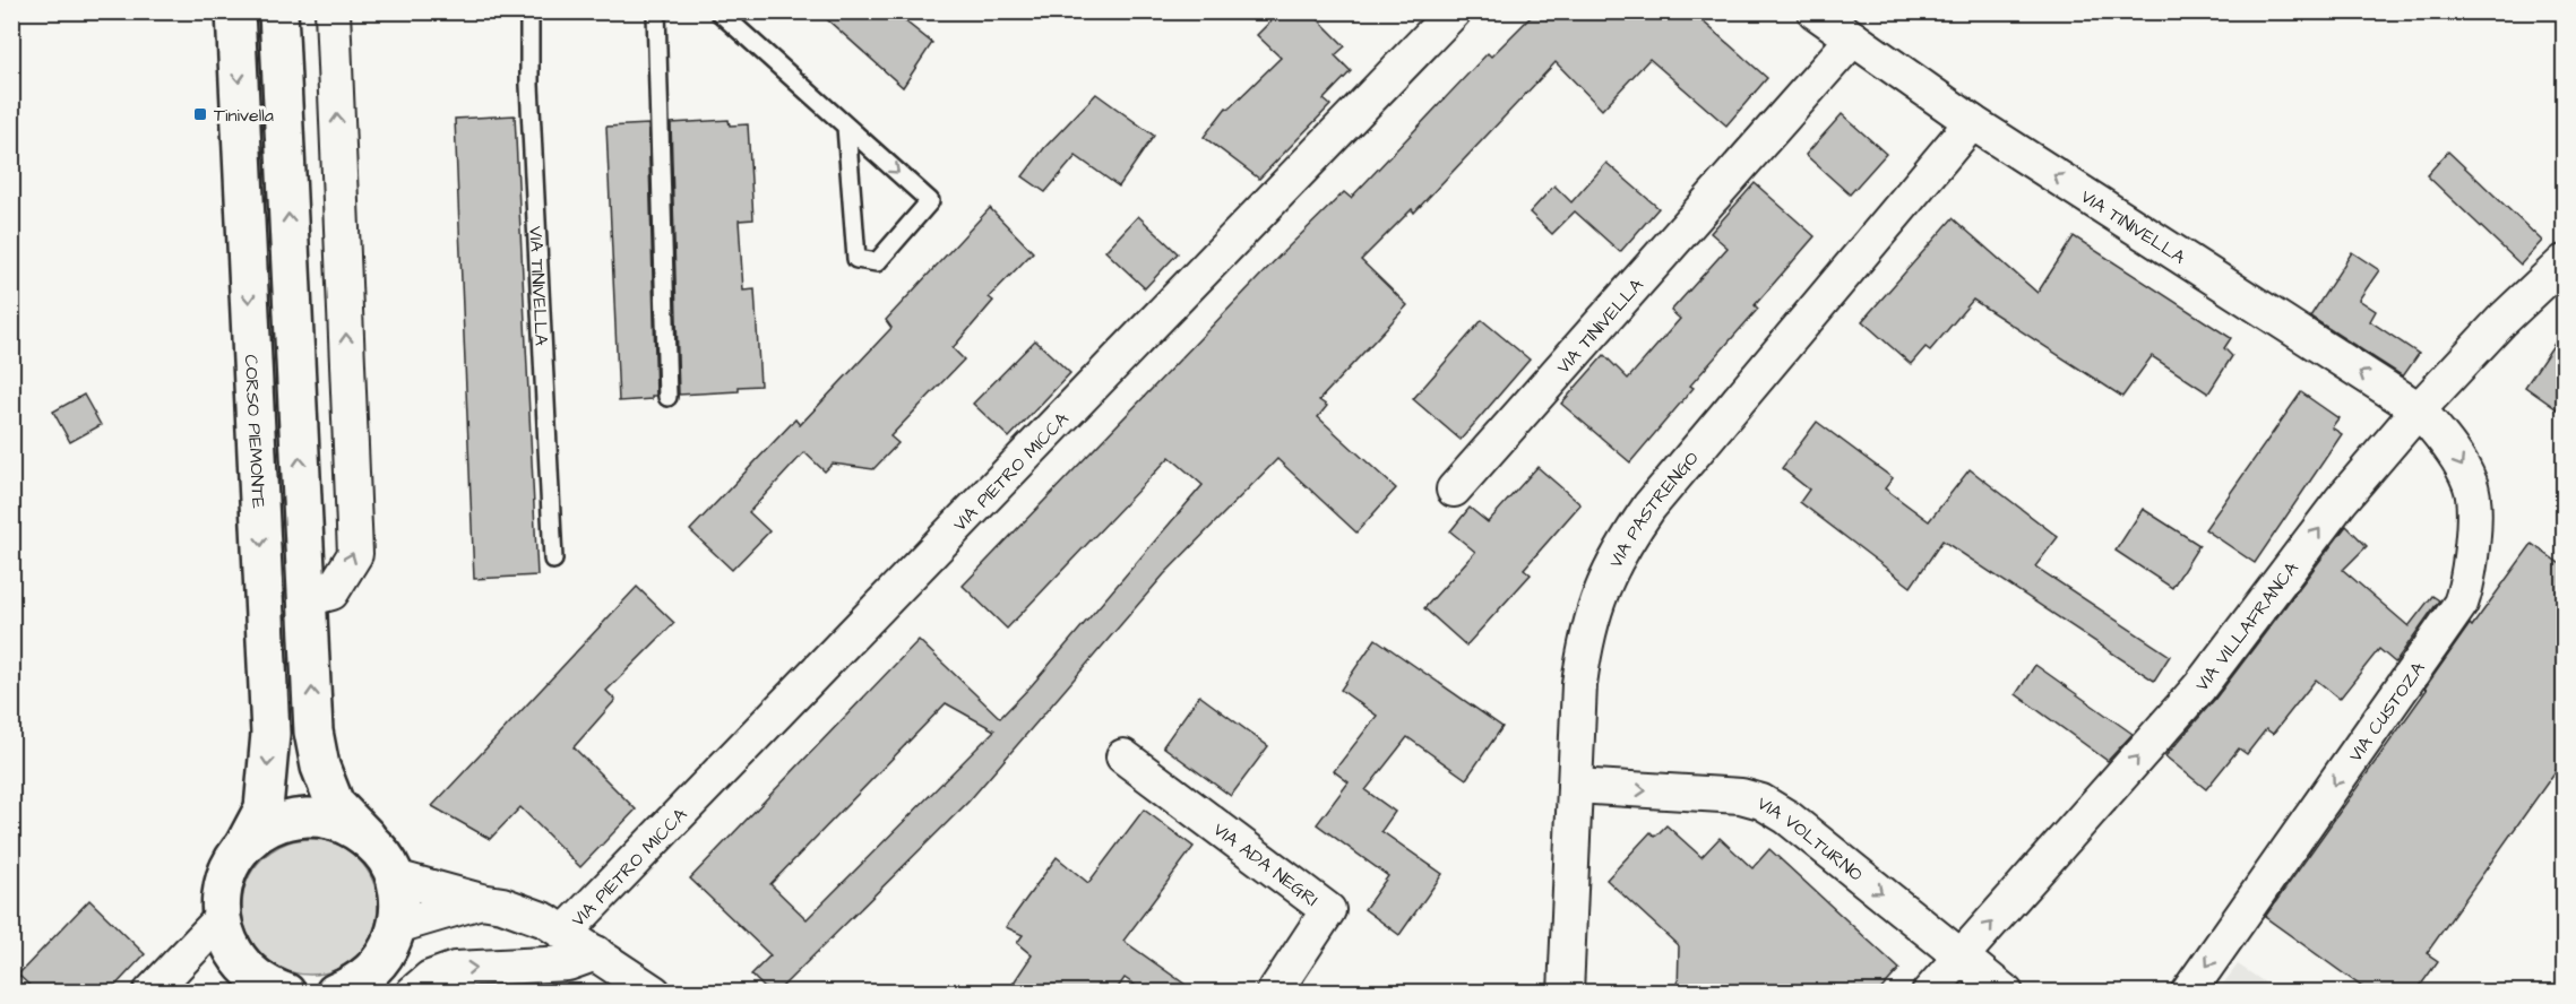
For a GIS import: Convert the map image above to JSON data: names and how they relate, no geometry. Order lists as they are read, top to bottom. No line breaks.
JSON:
{"streets":{"main road":["CORSO PIEMONTE"],"street":["VIA TINIVELLA","VIA PIETRO MICCA","VIA PASTRENGO","VIA VILLAFRANCA","VIA CUSTOZA","VIA VOLTURNO","VIA ADA NEGRI"]},"crossings":[["VIA TINIVELLA","VIA PASTRENGO"],["VIA TINIVELLA","VIA VILLAFRANCA"],["VIA TINIVELLA","VIA CUSTOZA"],["VIA PASTRENGO","VIA VOLTURNO"],["VIA VILLAFRANCA","VIA CUSTOZA"],["VIA VILLAFRANCA","VIA VOLTURNO"]],"one_way":["VIA VILLAFRANCA","VIA CUSTOZA","VIA VOLTURNO"],"places":{"transit":["Tinivella"]}}
